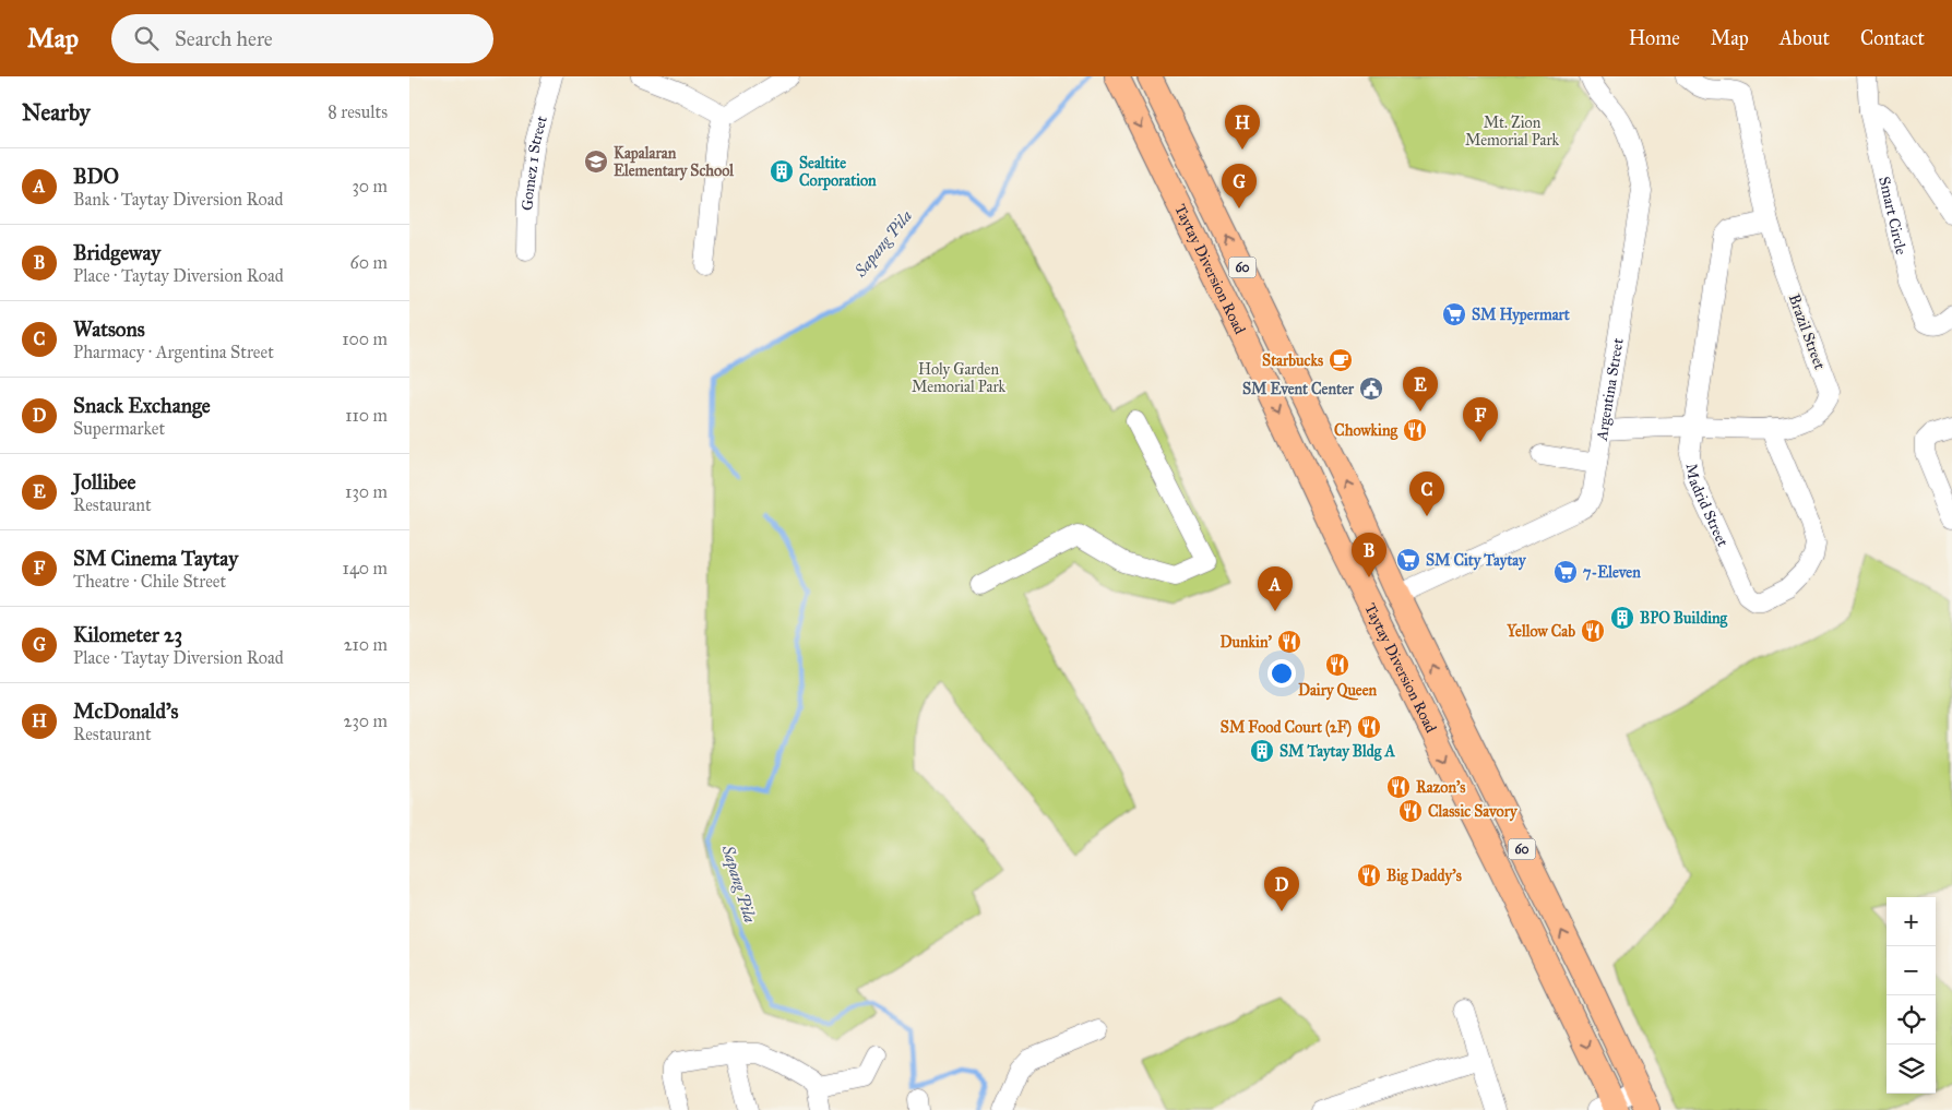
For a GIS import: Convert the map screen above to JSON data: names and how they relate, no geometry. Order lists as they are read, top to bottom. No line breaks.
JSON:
{"streets":{"main road":["60","Taytay Diversion Road"],"street":["Gomez 1 Street","Smart Circle","Brazil Street","Argentina Street","Madrid Street"]},"crossings":[["Taytay Diversion Road","Argentina Street"],["Brazil Street","Argentina Street"],["Brazil Street","Madrid Street"]],"water":["Sapang Pila"],"parks":["Mt. Zion Memorial Park","Holy Garden Memorial Park"],"places":{"school or university":["Kapalaran Elementary School"],"building":["Sealtite Corporation","BPO Building","SM Taytay Bldg A"],"supermarket":["SM Hypermart","SM City Taytay","7-Eleven"],"cafe":["Starbucks"],"public building":["SM Event Center"],"restaurant":["Chowking","Yellow Cab","Dunkin'","Dairy Queen","SM Food Court (2F)","Razon's","Classic Savory","Big Daddy's"]},"page":{"header":"Map","search":"Search here","nav":["Home","Map","About","Contact"],"heading":["Nearby","8 results"],"pins":["H","G","E","F","C","B","A","D"],"list":[{"mark":"A","name":"BDO","note":"Bank · Taytay Diversion Road","value":"30 m"},{"mark":"B","name":"Bridgeway","note":"Place · Taytay Diversion Road","value":"60 m"},{"mark":"C","name":"Watsons","note":"Pharmacy · Argentina Street","value":"100 m"},{"mark":"D","name":"Snack Exchange","note":"Supermarket","value":"110 m"},{"mark":"E","name":"Jollibee","note":"Restaurant","value":"130 m"},{"mark":"F","name":"SM Cinema Taytay","note":"Theatre · Chile Street","value":"140 m"},{"mark":"G","name":"Kilometer 23","note":"Place · Taytay Diversion Road","value":"210 m"},{"mark":"H","name":"McDonald's","note":"Restaurant","value":"230 m"}],"map_buttons":["+","−"]}}
